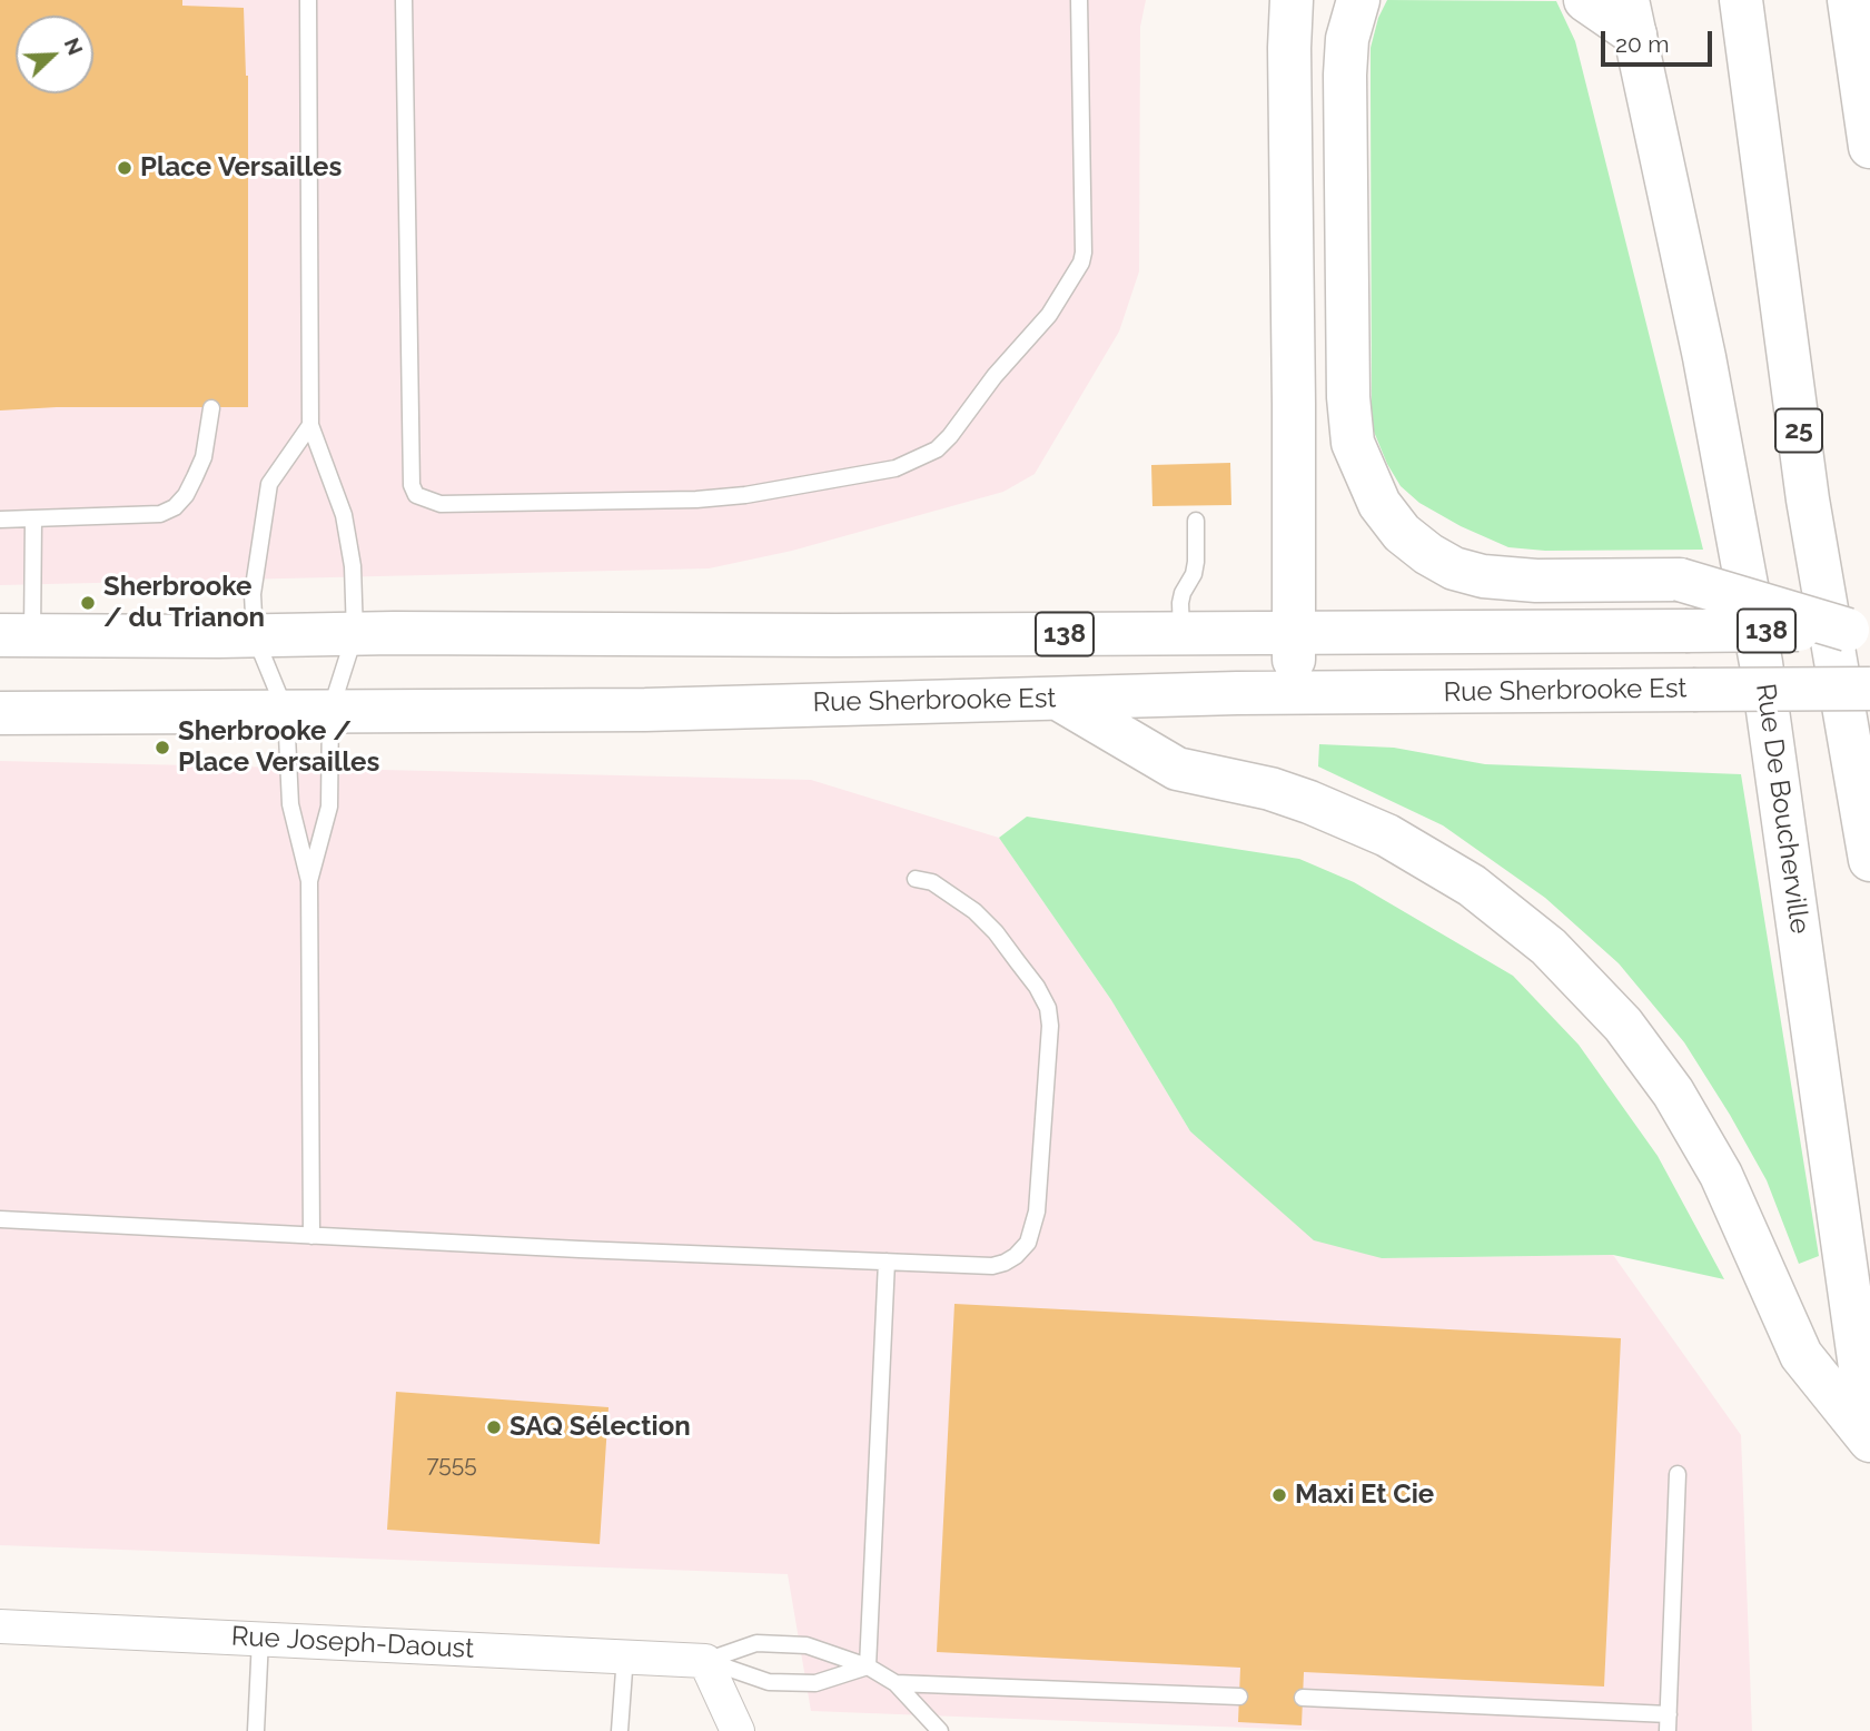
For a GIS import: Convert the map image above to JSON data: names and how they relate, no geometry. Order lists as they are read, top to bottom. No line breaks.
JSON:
{"streets":{"main road":["25","138","Rue Sherbrooke Est","Rue De Boucherville"],"street":["Rue Joseph-Daoust"]},"places":["Place Versailles","Sherbrooke / du Trianon","Sherbrooke / Place Versailles","SAQ Sélection","Maxi Et Cie"],"house_numbers":["7555"],"scale_bar":"20 m","north":"top right"}
